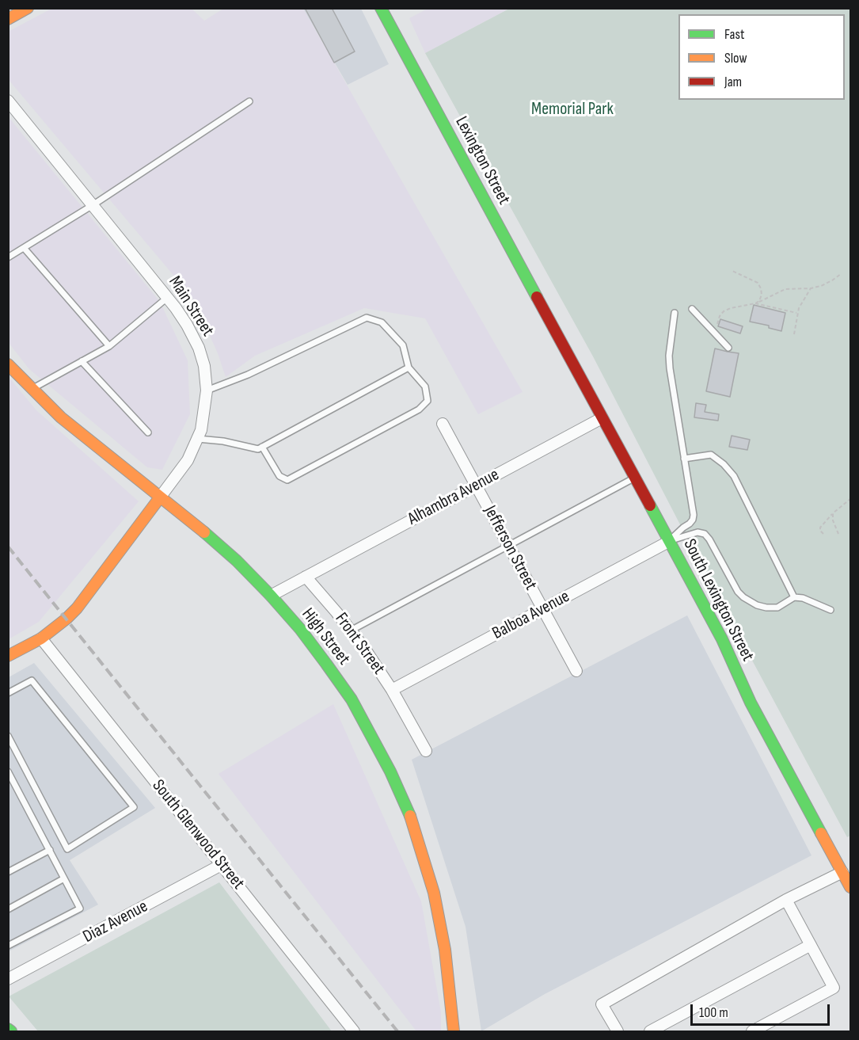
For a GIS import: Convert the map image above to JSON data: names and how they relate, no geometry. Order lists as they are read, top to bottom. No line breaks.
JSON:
{"streets":{"main road":["Lexington Street","Main Street","South Lexington Street","High Street"],"street":["Alhambra Avenue","Jefferson Street","Balboa Avenue","Front Street","South Glenwood Street","Diaz Avenue"]},"crossings":[["Lexington Street","South Lexington Street"],["Main Street","High Street"],["Main Street","South Glenwood Street"],["Alhambra Avenue","Jefferson Street"],["Alhambra Avenue","South Lexington Street"],["Alhambra Avenue","Front Street"],["Jefferson Street","Balboa Avenue"],["South Lexington Street","Balboa Avenue"],["Balboa Avenue","Front Street"],["South Glenwood Street","Diaz Avenue"]],"parks":["Memorial Park"],"legend":["Fast","Slow","Jam"],"scale_bar":"100 m"}
